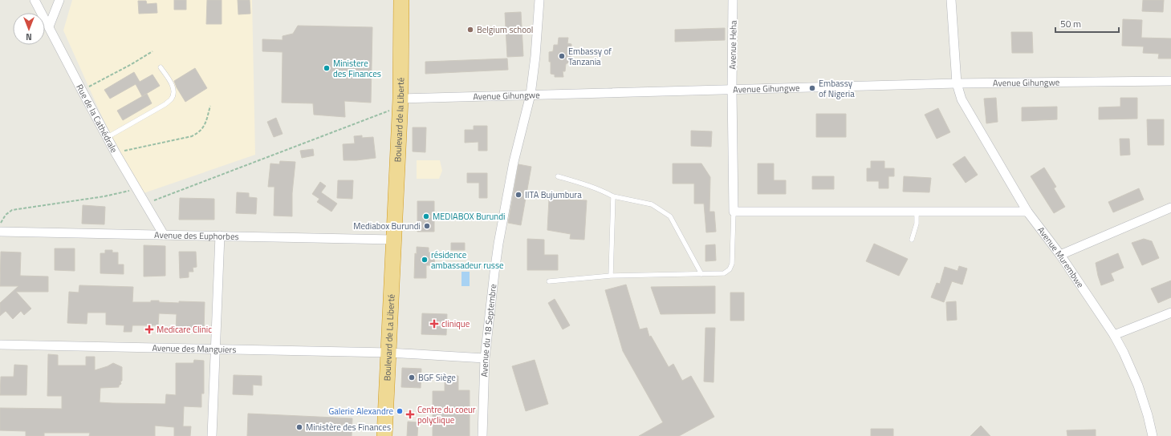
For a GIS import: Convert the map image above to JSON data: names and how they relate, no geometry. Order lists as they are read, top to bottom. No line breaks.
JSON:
{"streets":{"highway":["Boulevard de la Liberté","Boulevard de La Liberté"],"street":["Avenue Heha","Avenue Gihungwe","Rue de la Cathédrale","Avenue des Euphorbes","Avenue Murembwe","Avenue du 18 Septembre","Avenue des Manguiers"]},"crossings":[["Avenue Heha","Avenue Gihungwe"],["Avenue Gihungwe","Boulevard de la Liberté"],["Avenue Gihungwe","Avenue Murembwe"],["Avenue Gihungwe","Avenue du 18 Septembre"],["Rue de la Cathédrale","Avenue des Euphorbes"],["Boulevard de la Liberté","Avenue des Euphorbes"],["Boulevard de la Liberté","Boulevard de La Liberté"],["Avenue des Euphorbes","Boulevard de La Liberté"],["Avenue du 18 Septembre","Avenue des Manguiers"],["Boulevard de La Liberté","Avenue des Manguiers"]],"places":{"other":["Belgium school","Embassy of Tanzania","Ministere des Finances","Embassy of Nigeria","IITA Bujumbura","MEDIABOX Burundi","Mediabox Burundi","résidence ambassadeur russe","BGF Siège","Galerie Alexandre","Ministère des Finances"],"health":["clinique","Medicare Clinic","Centre du coeur polyclique"]},"scale_bar":"50 m","north":"bottom"}
